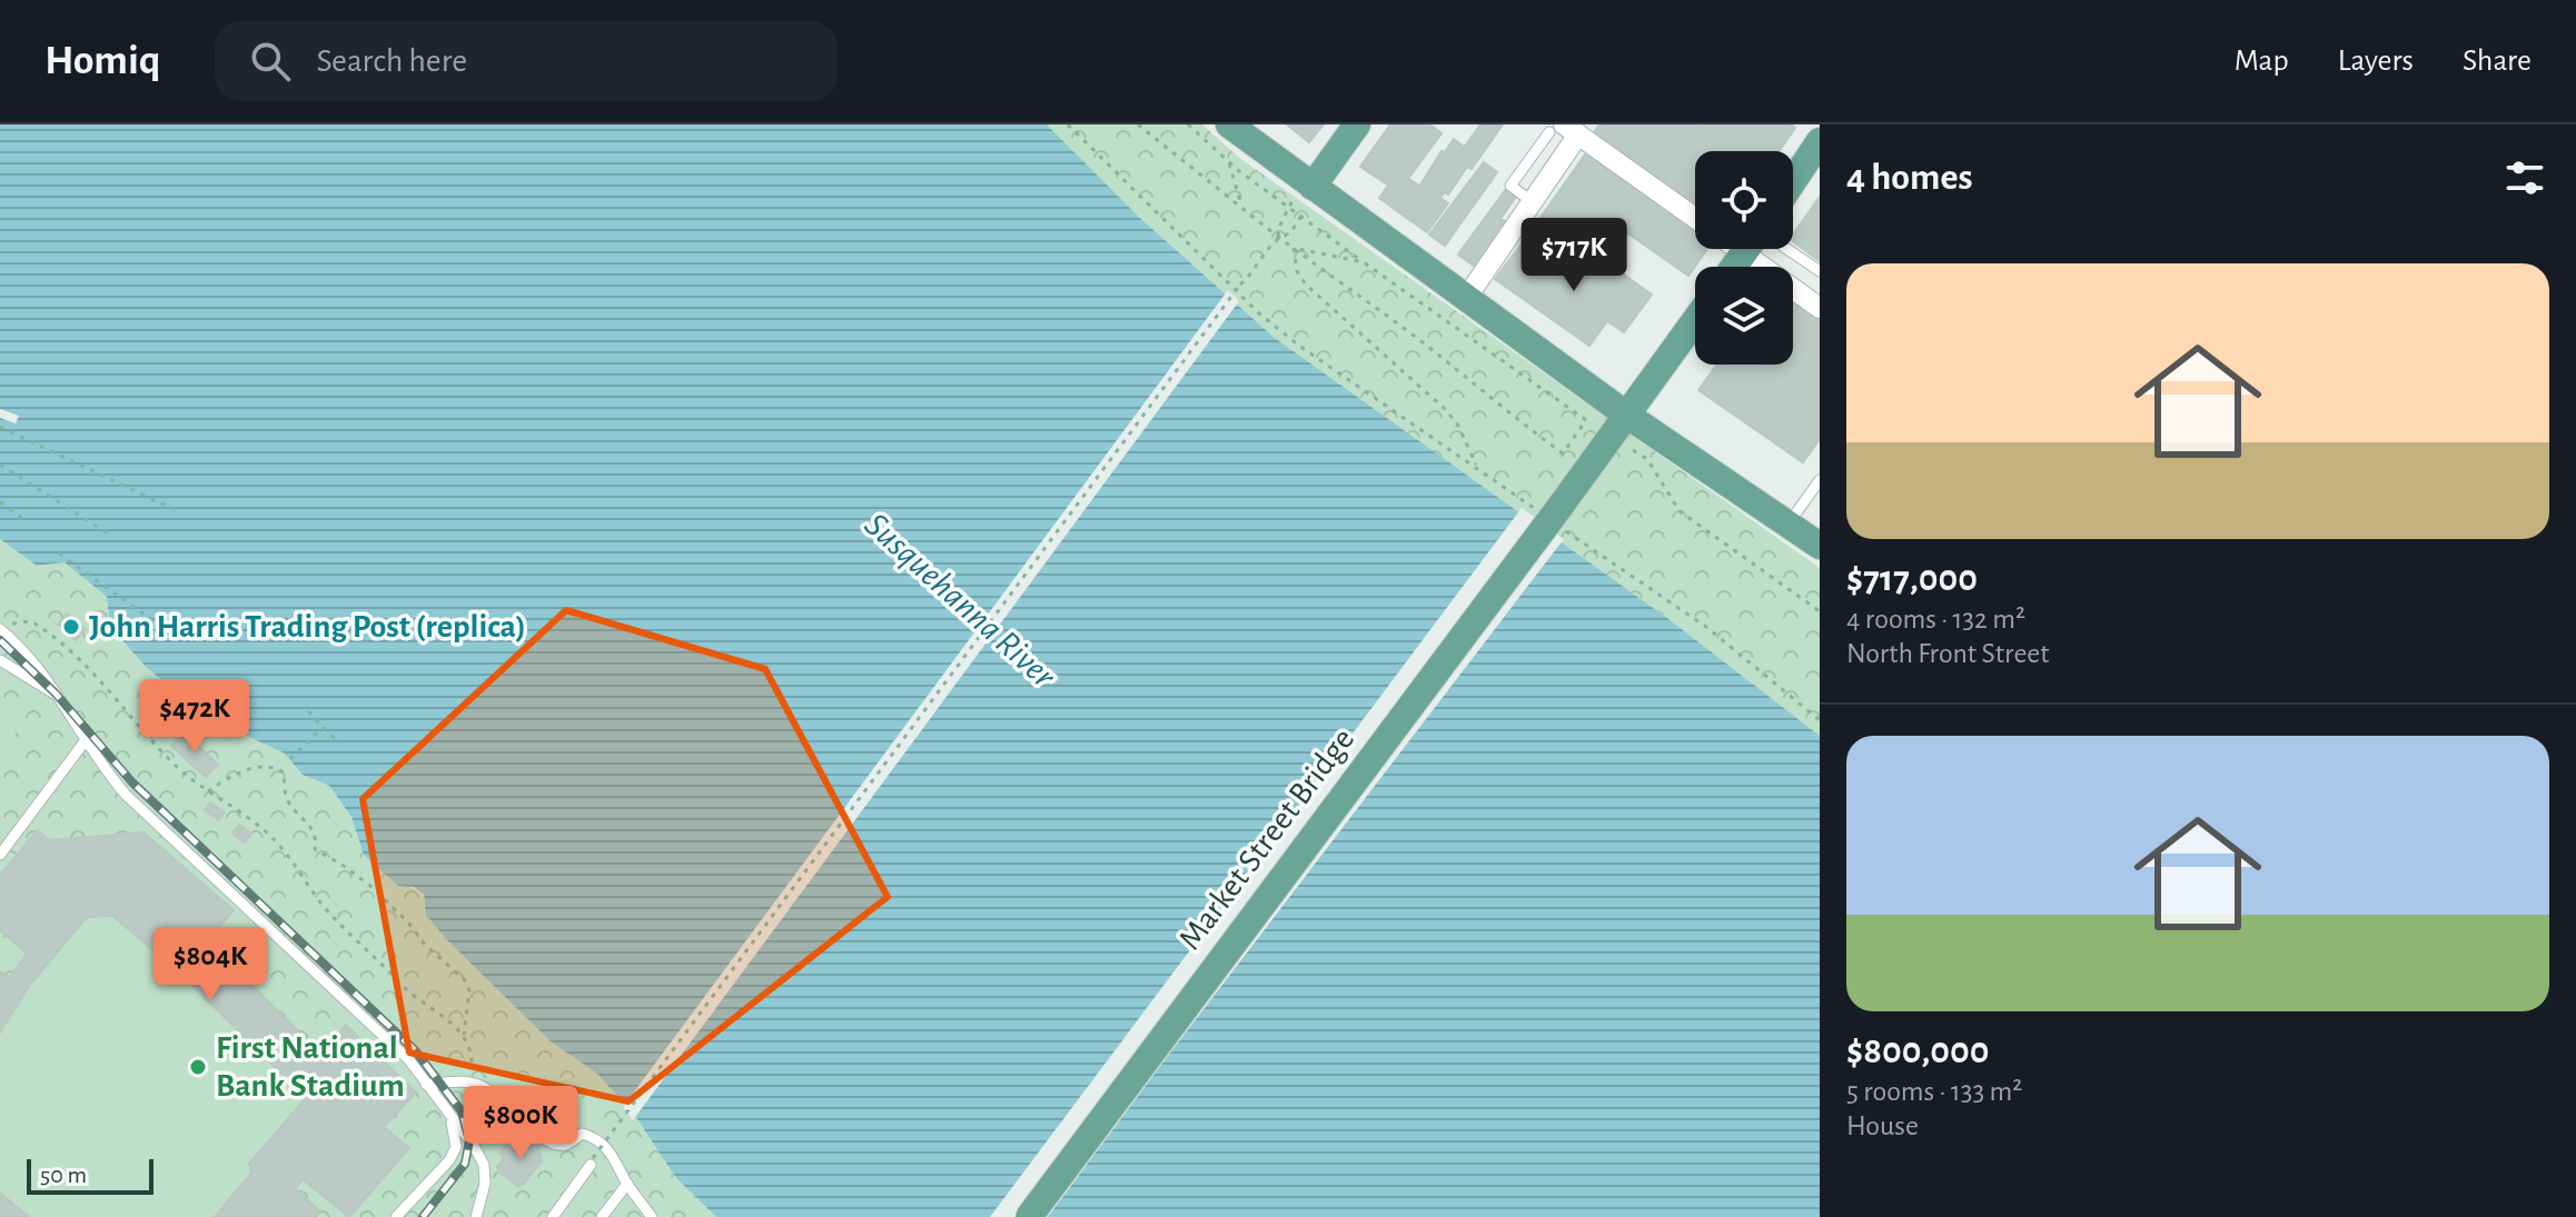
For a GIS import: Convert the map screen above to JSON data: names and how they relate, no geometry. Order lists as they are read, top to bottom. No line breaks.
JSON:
{"streets":{"main road":["Market Street Bridge"]},"water":["Susquehanna River"],"places":["John Harris Trading Post (replica)","First National Bank Stadium"],"scale_bar":"50 m","page":{"header":"Homiq","search":"Search here","nav":["Map","Layers","Share"],"heading":"4 homes","price":["$717K","$472K","$804K","$800K"],"list":[{"name":"$717,000","note":"4 rooms · 132 m² · North Front Street"},{"name":"$800,000","note":"5 rooms · 133 m² · House"}],"scale":"50 m"}}
